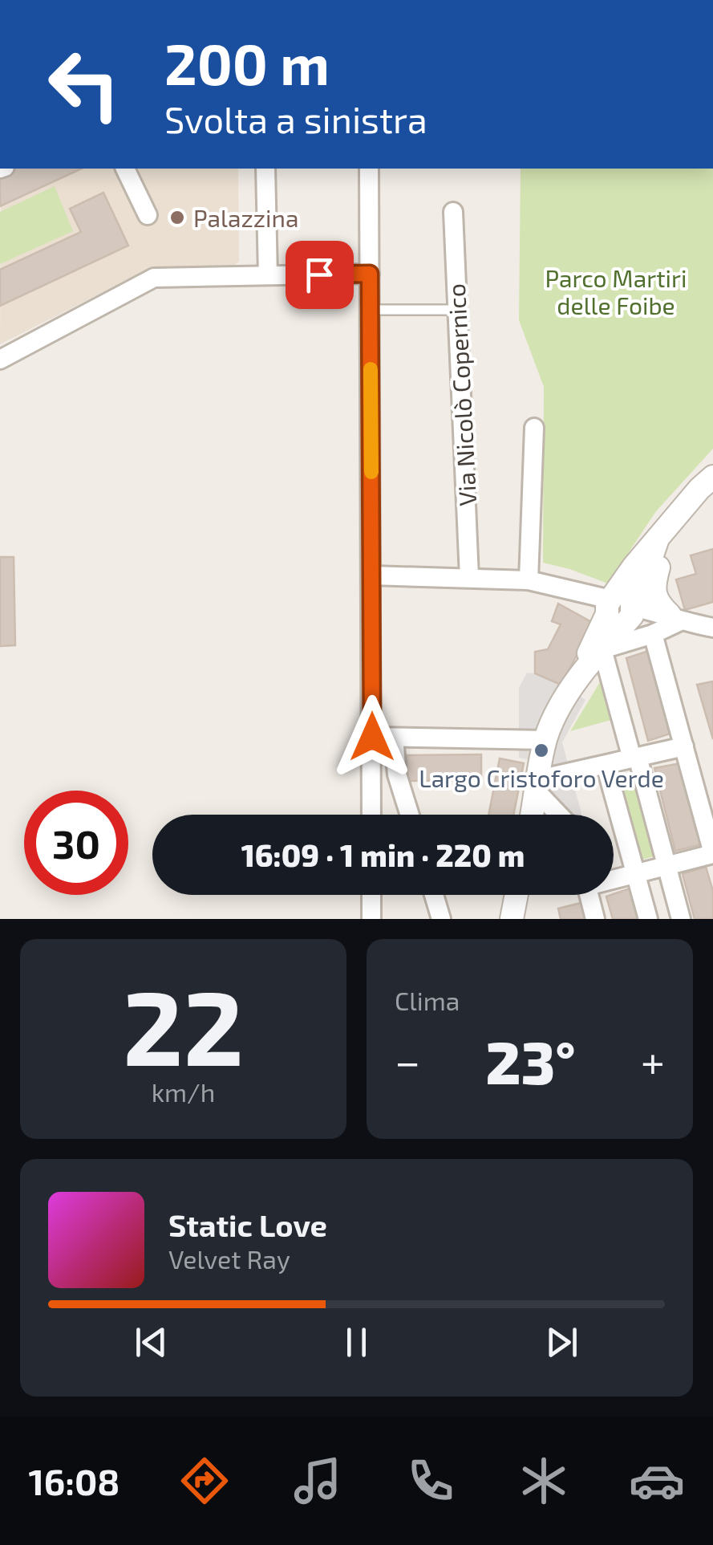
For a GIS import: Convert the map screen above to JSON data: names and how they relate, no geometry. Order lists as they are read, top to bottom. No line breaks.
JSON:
{"streets":{"street":["Via Nicolò Copernico"]},"parks":["Parco Martiri delle Foibe"],"places":["Palazzina","Largo Cristoforo Verde"],"page":{"turn":["200 m","Svolta a sinistra"],"limit":"30","trip":"16:09 · 1 min · 220 m","tile":[["22","km/h"],"Clima"],"heat":["−","23°","+"],"song":["Static Love","Velvet Ray"],"tabs":"16:08"}}
